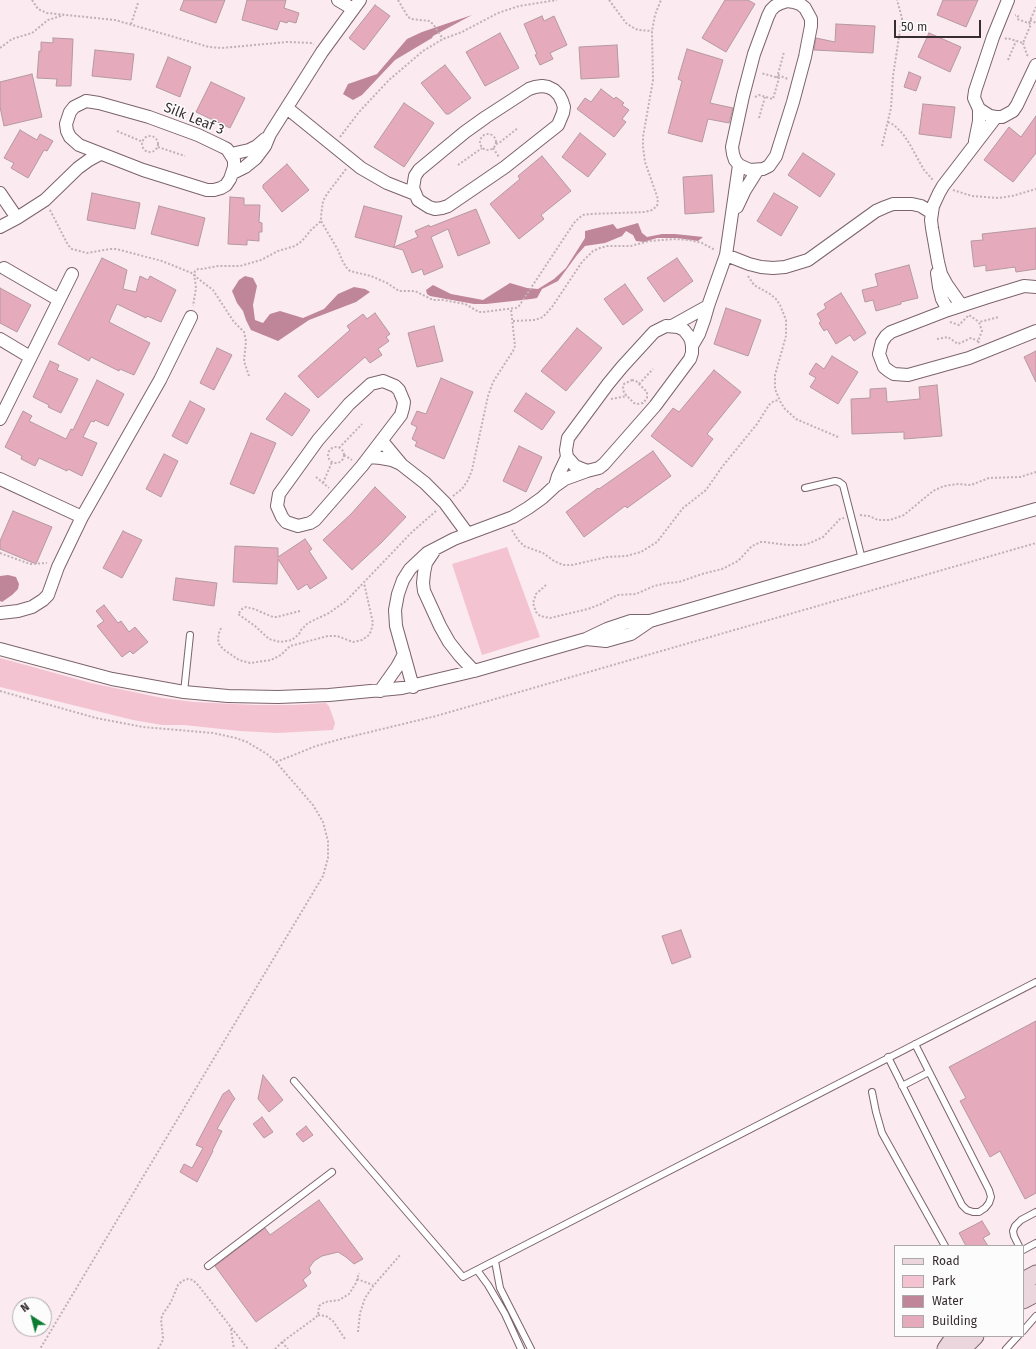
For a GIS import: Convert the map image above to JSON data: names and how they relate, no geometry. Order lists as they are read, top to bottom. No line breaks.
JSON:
{"streets":{"street":["Silk Leaf 3"]},"legend":["Road","Park","Water","Building"],"scale_bar":"50 m","north":"top left"}
